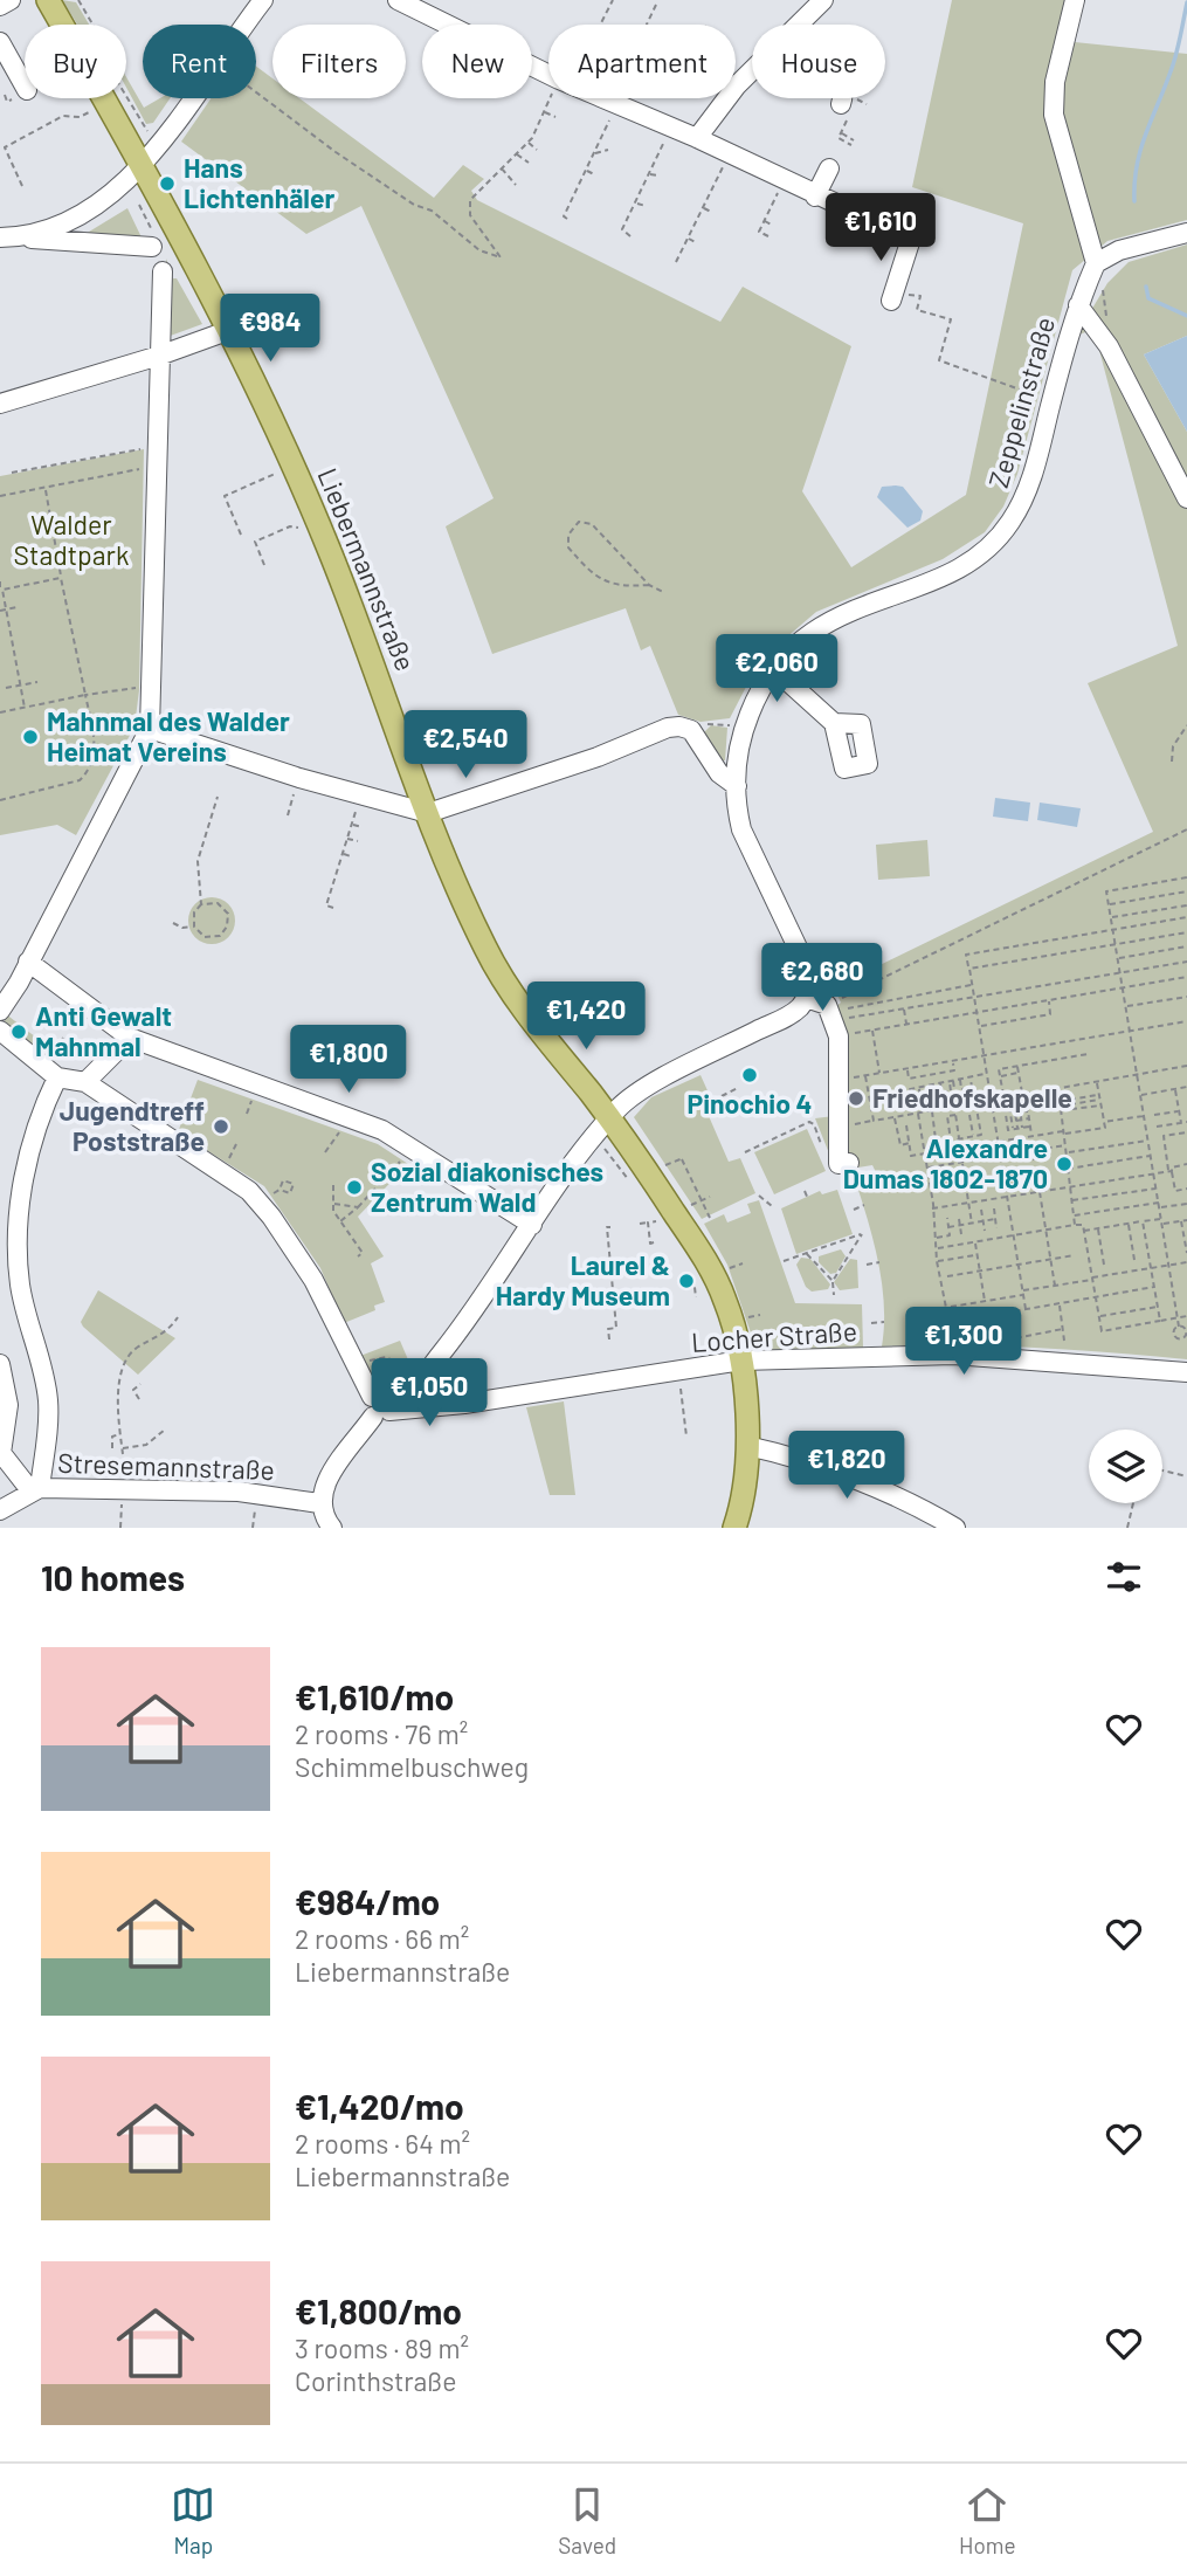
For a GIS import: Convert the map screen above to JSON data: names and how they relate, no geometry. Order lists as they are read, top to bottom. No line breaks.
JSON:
{"streets":{"main road":["Liebermannstraße"],"street":["Zeppelinstraße","Locher Straße","Stresemannstraße"]},"crossings":[["Liebermannstraße","Locher Straße"]],"parks":["Walder Stadtpark"],"places":["Hans Lichtenhäler","Mahnmal des Walder Heimat Vereins","Anti Gewalt Mahnmal","Pinochio 4","Friedhofskapelle","Jugendtreff Poststraße","Alexandre Dumas 1802-1870","Sozial diakonisches Zentrum Wald","Laurel & Hardy Museum"],"page":{"chip":["Buy","Rent","Filters","New","Apartment","House"],"price":["€1,610","€984","€2,060","€2,540","€2,680","€1,420","€1,800","€1,300","€1,050","€1,820"],"heading":"10 homes","list":[{"name":"€1,610/mo","note":"2 rooms · 76 m² · Schimmelbuschweg"},{"name":"€984/mo","note":"2 rooms · 66 m² · Liebermannstraße"},{"name":"€1,420/mo","note":"2 rooms · 64 m² · Liebermannstraße"},{"name":"€1,800/mo","note":"3 rooms · 89 m² · Corinthstraße"}],"tabs":["Map","Saved","Home"]}}
